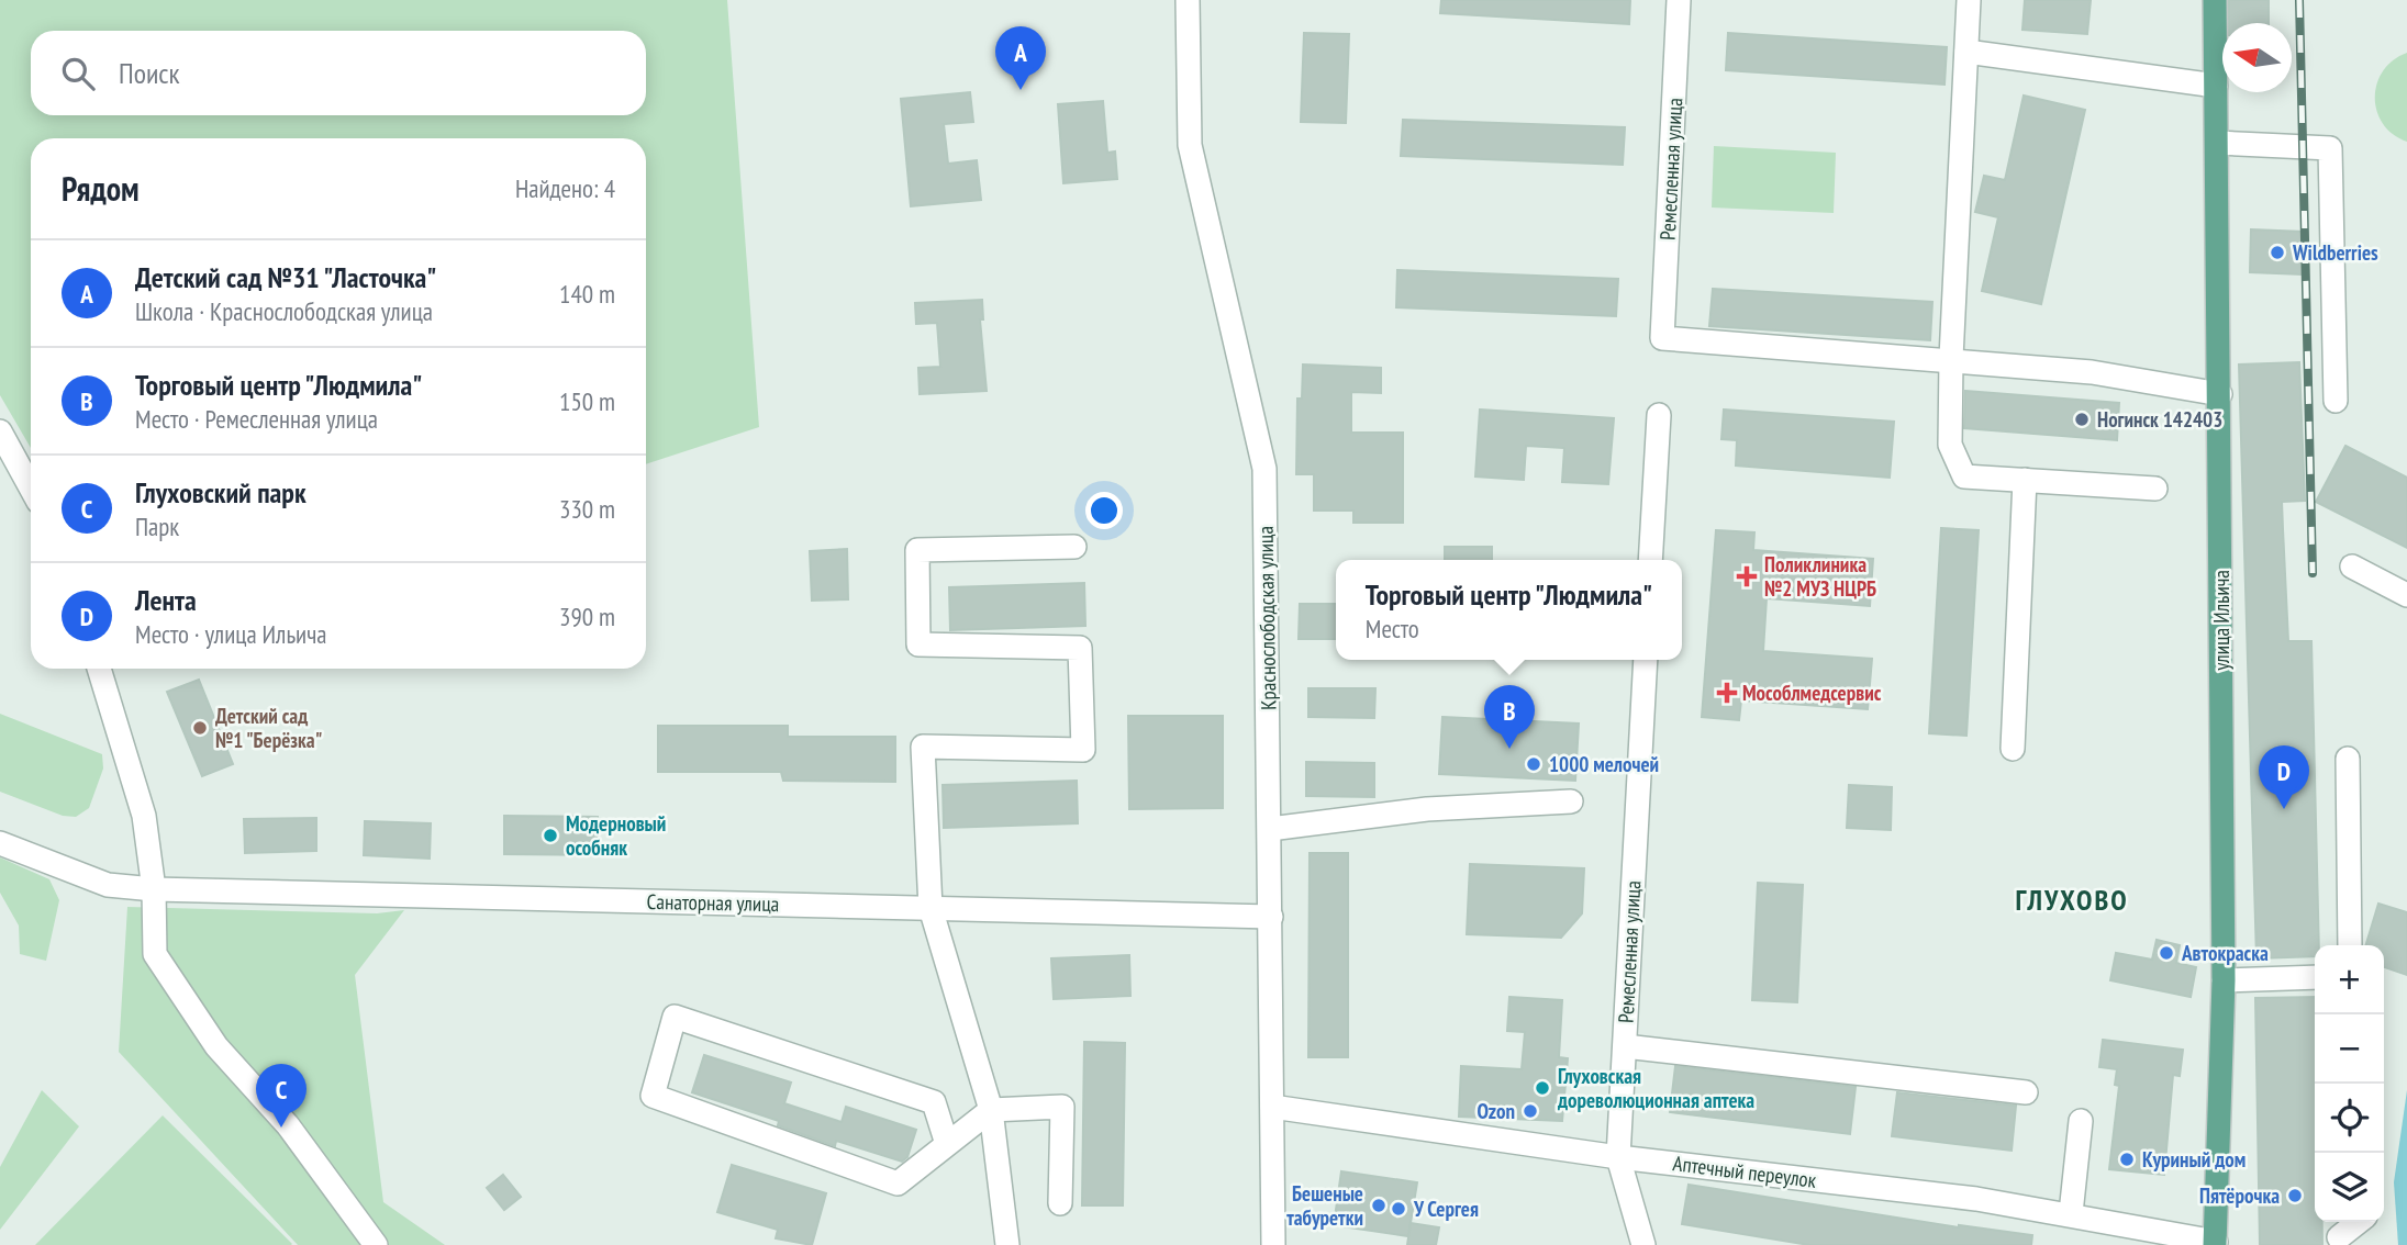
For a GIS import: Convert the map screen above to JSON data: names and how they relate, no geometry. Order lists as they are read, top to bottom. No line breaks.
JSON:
{"streets":{"main road":["улица Ильича"],"street":["Ремесленная улица","Краснослободская улица","Санаторная улица","Аптечный переулок"]},"crossings":[["Ремесленная улица","Аптечный переулок"],["Краснослободская улица","Санаторная улица"],["Краснослободская улица","Аптечный переулок"],["улица Ильича","Аптечный переулок"]],"districts":["ГЛУХОВО"],"places":{"other":["Wildberries","Ногинск 142403","Детский сад №1 \"Берёзка\"","1000 мелочей","Модерновый особняк","Автокраска","Глуховская дореволюционная аптека","Ozon","Куриный дом","Пятёрочка","Бешеные табуретки","У Сергея"],"health":["Поликлиника №2 МУЗ НЦРБ","Мособлмедсервис"]},"north":"left","page":{"pins":["A","B","D","C"],"search":"Поиск","heading":["Рядом","Найдено: 4"],"list":[{"mark":"A","name":"Детский сад №31 \"Ласточка\"","note":"Школа · Краснослободская улица","value":"140 m"},{"mark":"B","name":"Торговый центр \"Людмила\"","note":"Место · Ремесленная улица","value":"150 m"},{"mark":"C","name":"Глуховский парк","note":"Парк","value":"330 m"},{"mark":"D","name":"Лента","note":"Место · улица Ильича","value":"390 m"}],"popup":["Торговый центр \"Людмила\"","Место"],"map_buttons":["+","−"]}}
